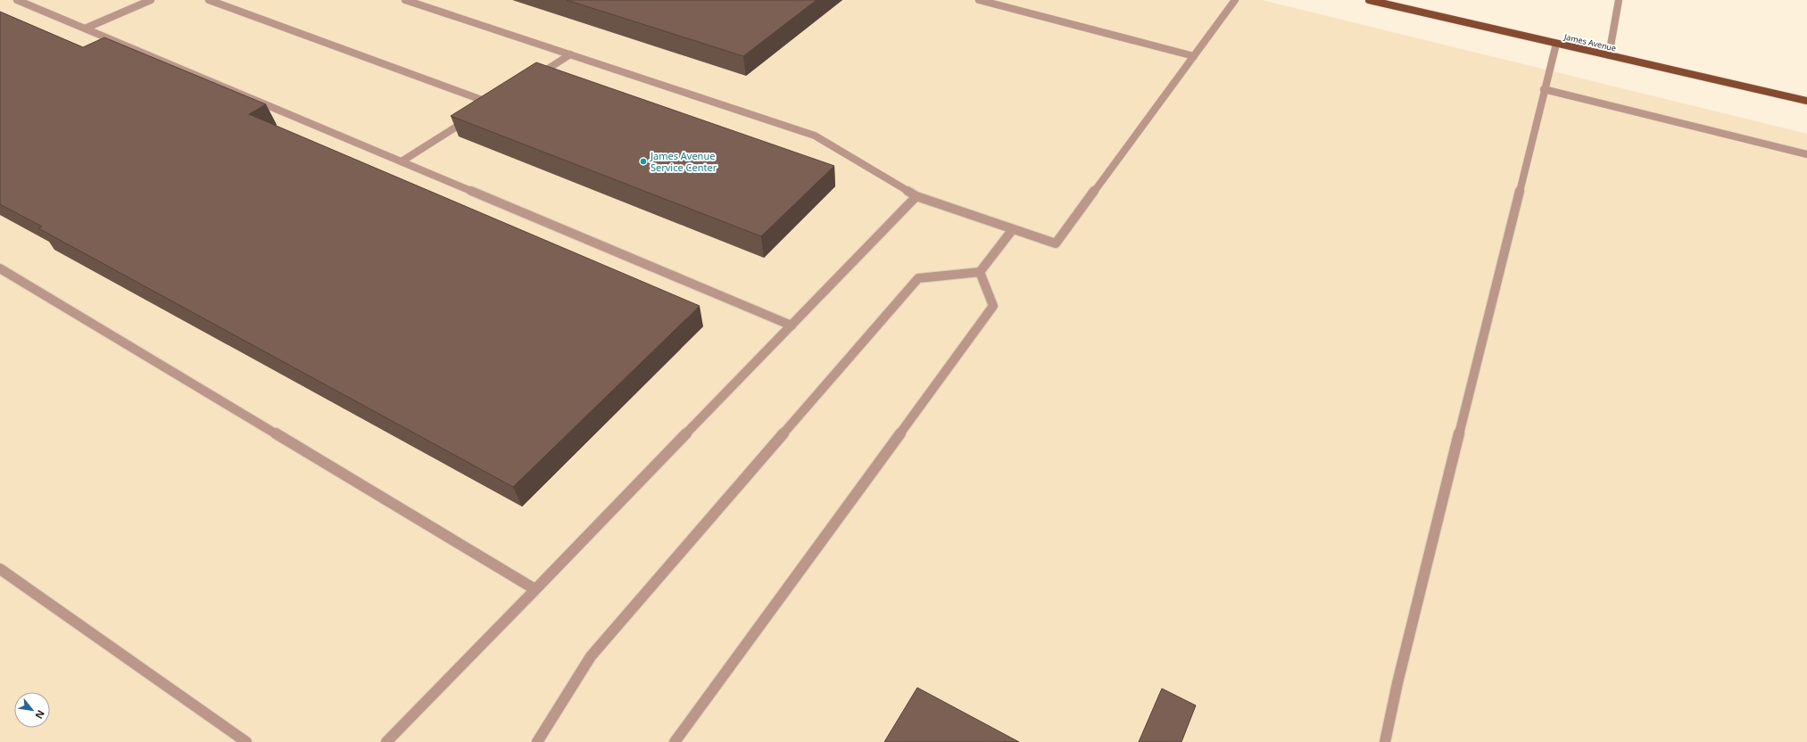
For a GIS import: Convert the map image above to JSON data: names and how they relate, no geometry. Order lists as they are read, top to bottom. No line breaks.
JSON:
{"streets":{"main road":["James Avenue"]},"places":["James Avenue Service Center"],"north":"bottom right"}
